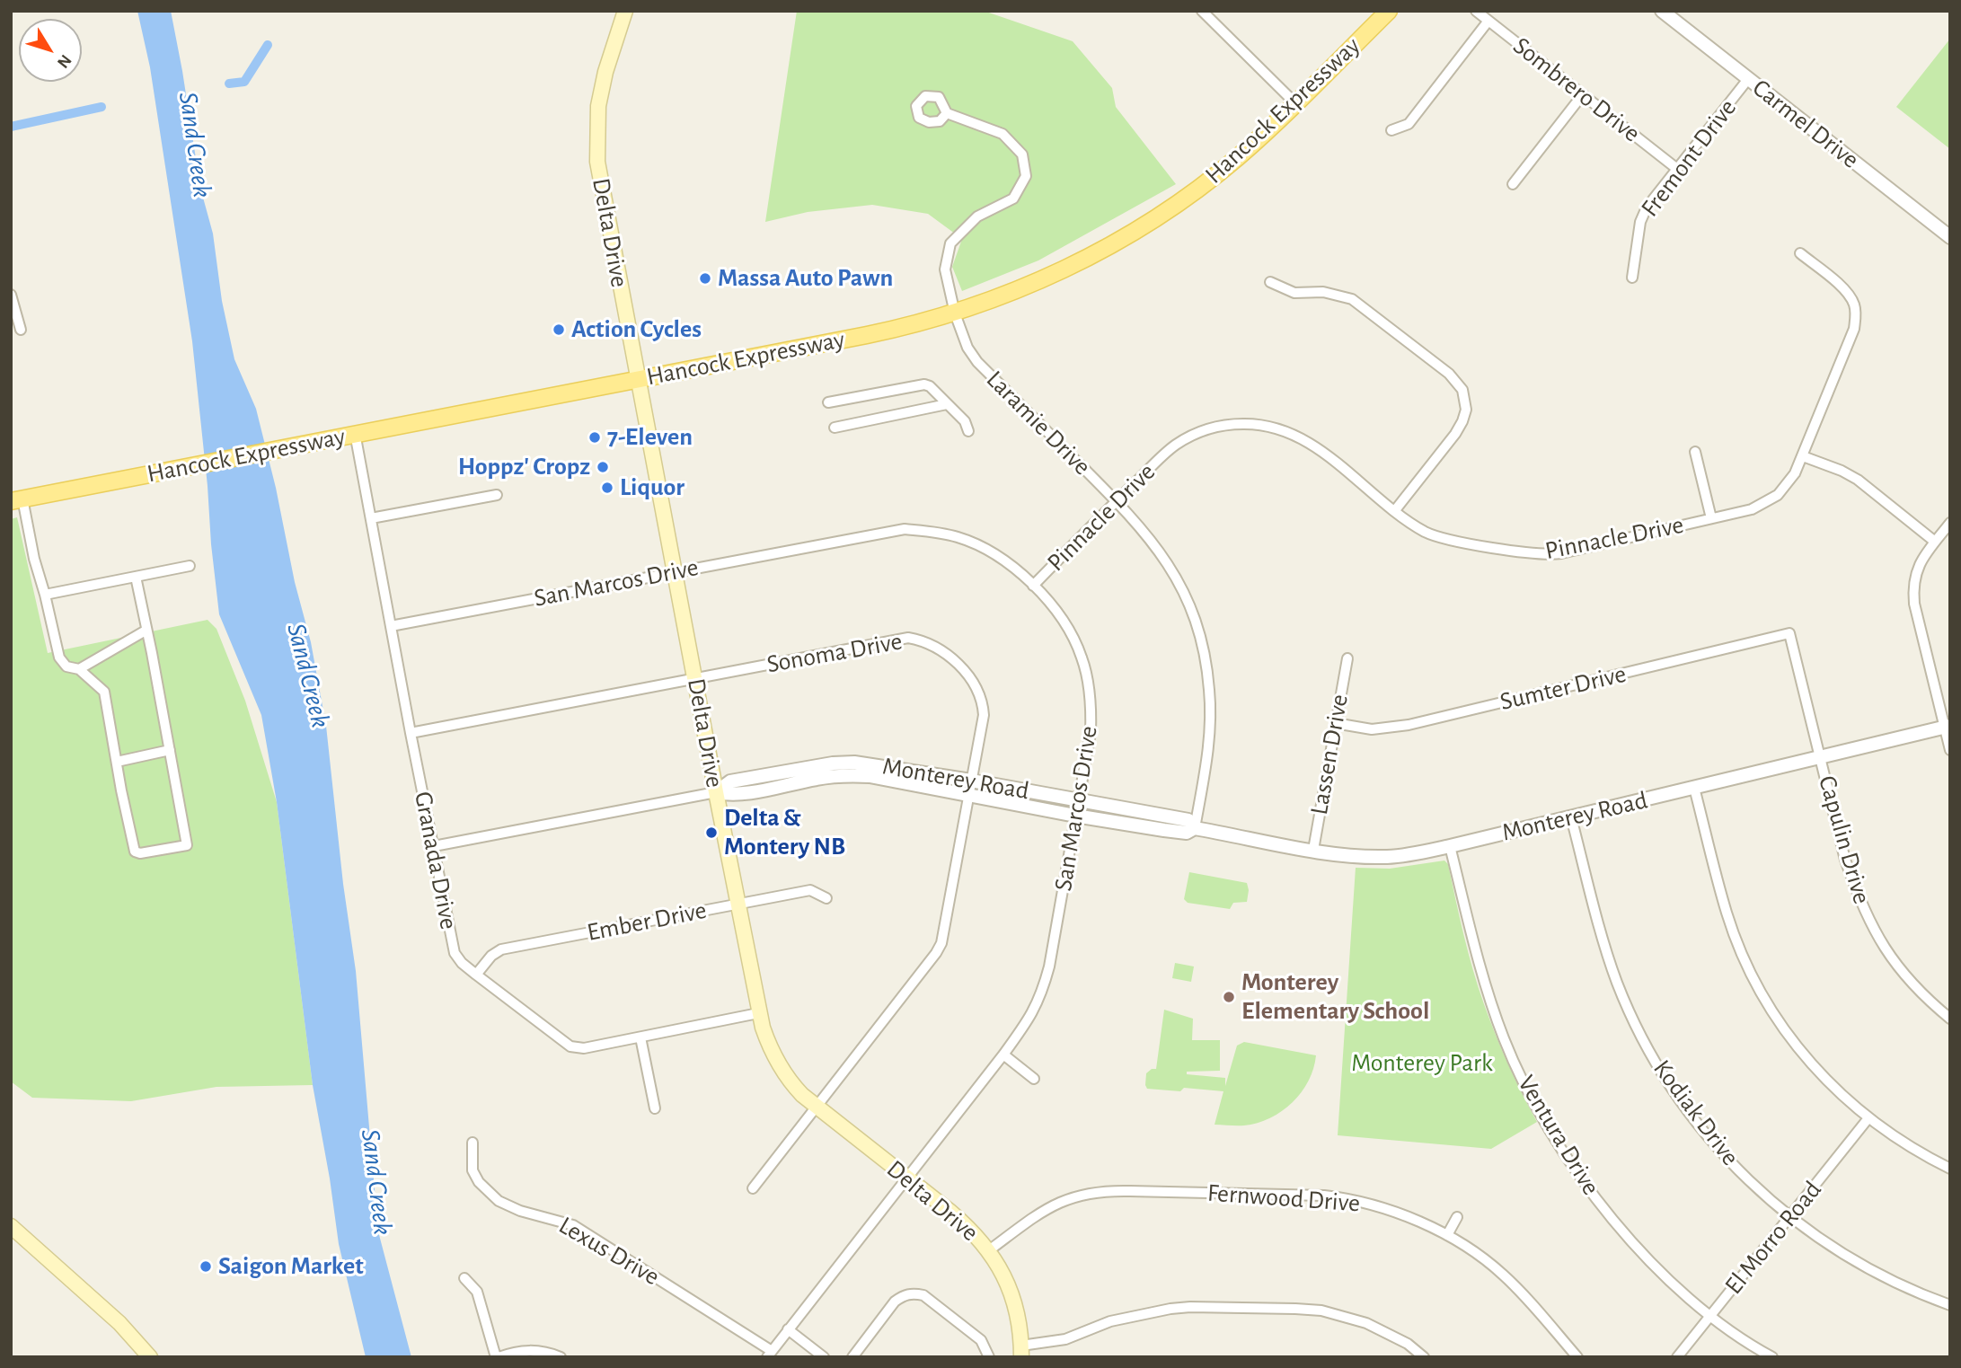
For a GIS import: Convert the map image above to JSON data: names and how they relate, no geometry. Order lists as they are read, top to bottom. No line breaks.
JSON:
{"streets":{"main road":["Hancock Expressway","Delta Drive"],"street":["Sombrero Drive","Carmel Drive","Fremont Drive","Laramie Drive","Pinnacle Drive","San Marcos Drive","Sonoma Drive","Sumter Drive","Lassen Drive","Monterey Road","Capulin Drive","Granada Drive","Ember Drive","Kodiak Drive","Ventura Drive","Fernwood Drive","El Morro Road","Lexus Drive"]},"crossings":[["Sombrero Drive","Fremont Drive"],["Hancock Expressway","Delta Drive"],["Hancock Expressway","Laramie Drive"],["Hancock Expressway","Granada Drive"],["Carmel Drive","Fremont Drive"],["Delta Drive","San Marcos Drive"],["Delta Drive","Sonoma Drive"],["Delta Drive","Monterey Road"],["Delta Drive","Granada Drive"],["Delta Drive","Ember Drive"],["Delta Drive","Fernwood Drive"],["Laramie Drive","Pinnacle Drive"],["Laramie Drive","Monterey Road"],["Pinnacle Drive","San Marcos Drive"],["San Marcos Drive","Monterey Road"],["San Marcos Drive","Granada Drive"],["San Marcos Drive","Lexus Drive"],["Sonoma Drive","Monterey Road"],["Sonoma Drive","Granada Drive"],["Sumter Drive","Lassen Drive"],["Sumter Drive","Capulin Drive"],["Lassen Drive","Monterey Road"],["Monterey Road","Capulin Drive"],["Monterey Road","Granada Drive"],["Monterey Road","Kodiak Drive"],["Monterey Road","Ventura Drive"],["Granada Drive","Ember Drive"],["Kodiak Drive","El Morro Road"],["Ventura Drive","El Morro Road"]],"water":["Sand Creek"],"parks":["Monterey Park"],"places":["Massa Auto Pawn","Action Cycles","7-Eleven","Hoppz' Cropz","Liquor","Delta & Montery NB","Monterey Elementary School","Saigon Market"],"north":"bottom right"}
